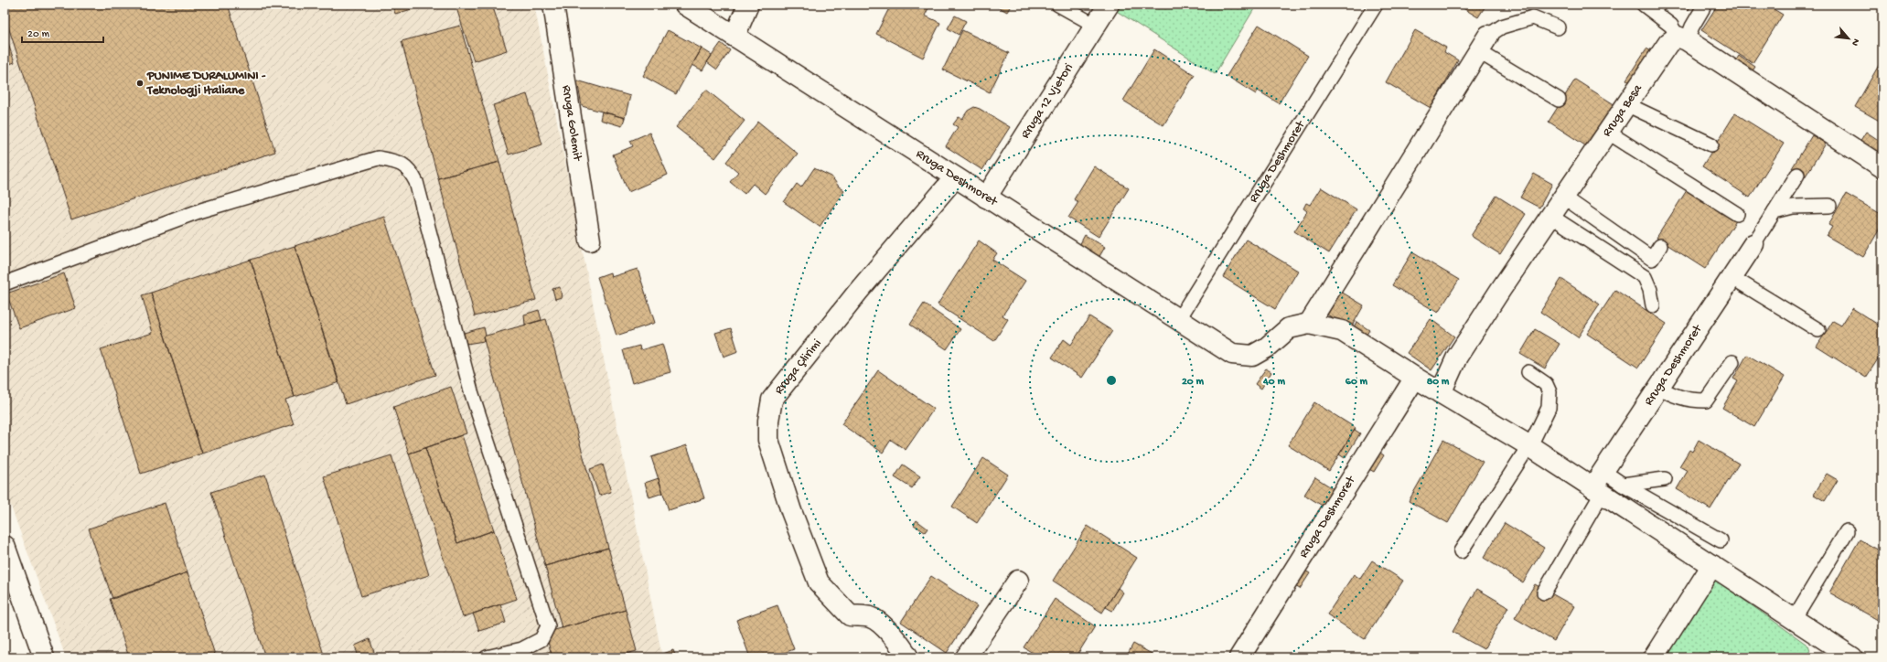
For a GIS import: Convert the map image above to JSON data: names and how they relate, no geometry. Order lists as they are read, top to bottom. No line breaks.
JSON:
{"streets":{"street":["Rruga 12 Vjetori","Rruga Besa","Rruga Golemit","Rruga Deshmoret","Rruga Çlirimi"]},"crossings":[["Rruga 12 Vjetori","Rruga Deshmoret"],["Rruga Besa","Rruga Deshmoret"],["Rruga Deshmoret","Rruga Çlirimi"]],"places":["PUNIME DURALUMINI - Teknologji Italiane"],"scale_bar":"20 m","north":"bottom right","rings":["20 m","40 m","60 m","80 m"]}
